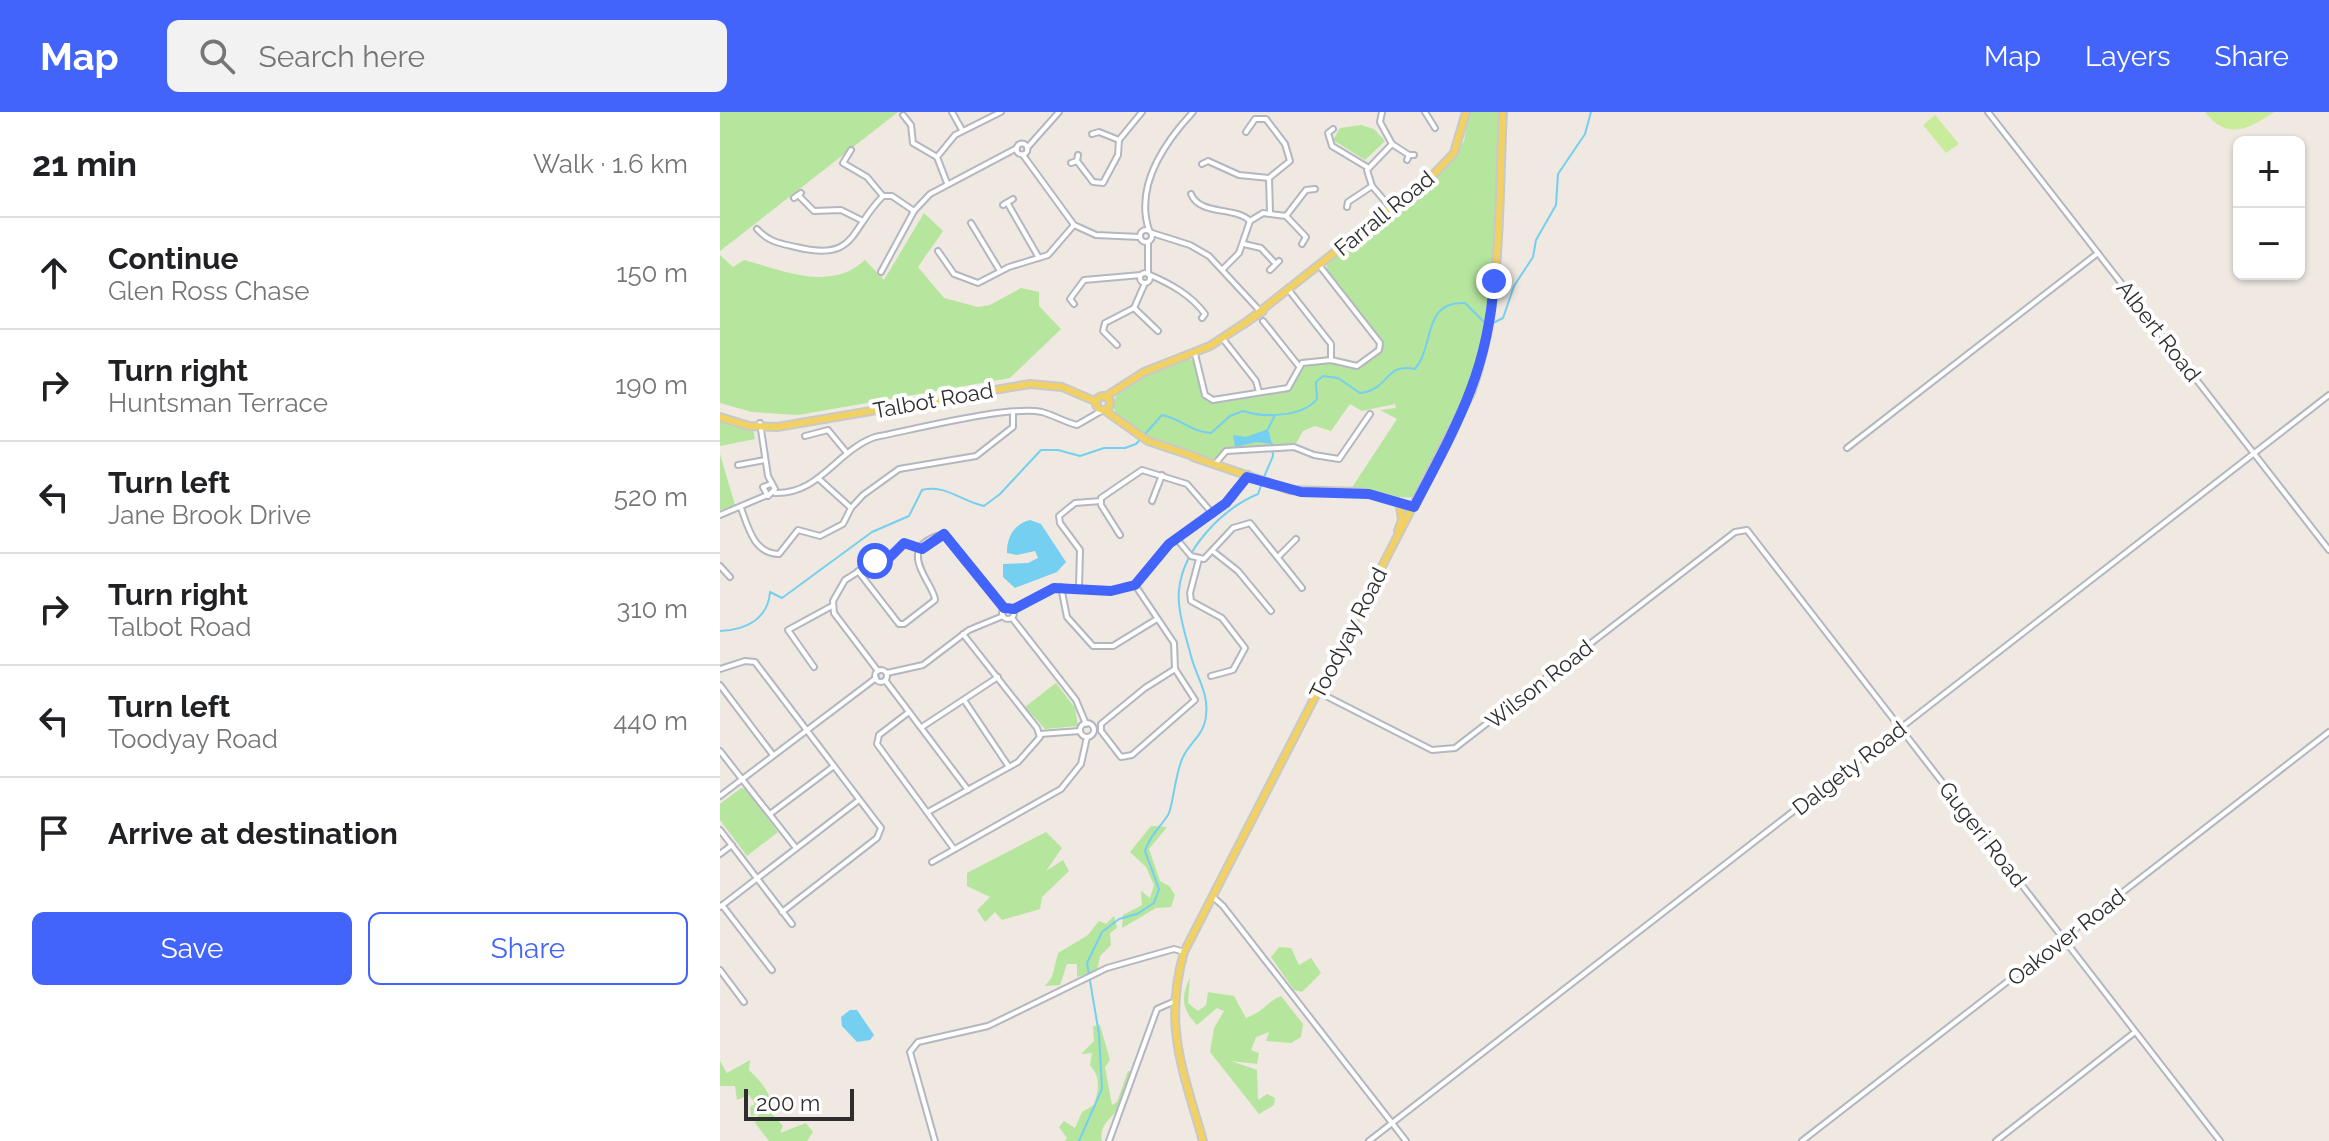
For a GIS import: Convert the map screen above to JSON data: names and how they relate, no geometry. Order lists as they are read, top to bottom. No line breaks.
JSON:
{"streets":{"main road":["Farrall Road","Talbot Road","Toodyay Road"],"street":["Albert Road","Wilson Road","Dalgety Road","Gugeri Road","Oakover Road"]},"crossings":[["Farrall Road","Talbot Road"],["Albert Road","Dalgety Road"],["Talbot Road","Toodyay Road"],["Toodyay Road","Wilson Road"],["Wilson Road","Gugeri Road"],["Dalgety Road","Gugeri Road"],["Gugeri Road","Oakover Road"]],"scale_bar":"200 m","page":{"header":"Map","search":"Search here","nav":["Map","Layers","Share"],"heading":["21 min","Walk · 1.6 km"],"map_buttons":["+","−"],"list":[["Continue","Glen Ross Chase","150 m"],["Turn right","Huntsman Terrace","190 m"],["Turn left","Jane Brook Drive","520 m"],["Turn right","Talbot Road","310 m"],["Turn left","Toodyay Road","440 m"],"Arrive at destination"],"buttons":["Save","Share"],"scale":"200 m"}}
